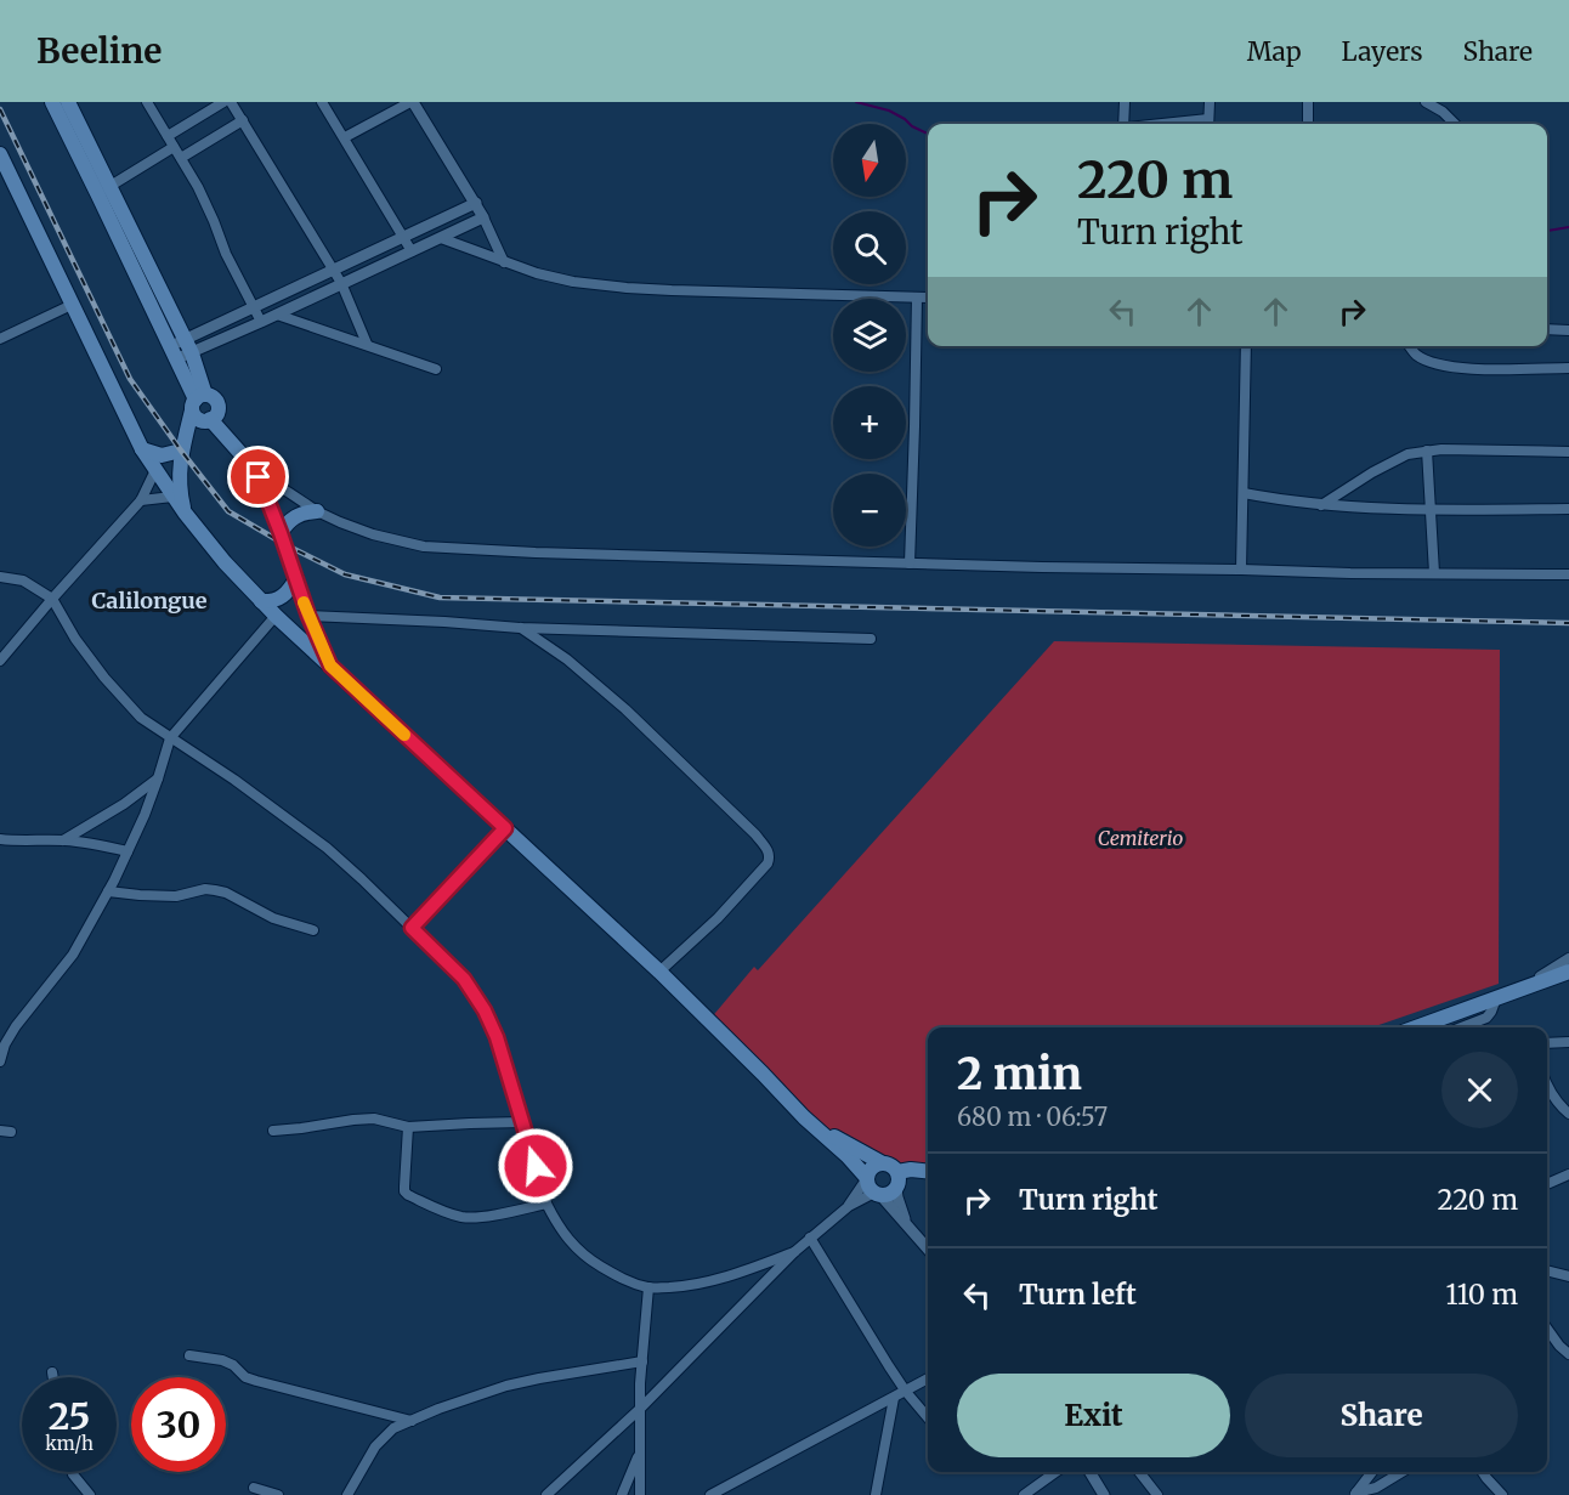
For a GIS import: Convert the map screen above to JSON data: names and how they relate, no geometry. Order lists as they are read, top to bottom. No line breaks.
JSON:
{"districts":["Calilongue"],"parks":["Cemiterio"],"north":"bottom","page":{"header":"Beeline","nav":["Map","Layers","Share"],"map_buttons":["+","−"],"turn":["220 m","Turn right"],"heading":["2 min","680 m · 06:57"],"list":[{"name":"Turn right","value":"220 m"},{"name":"Turn left","value":"110 m"}],"buttons":["Exit","Share"],"speed":"25 km/h","limit":"30"}}
